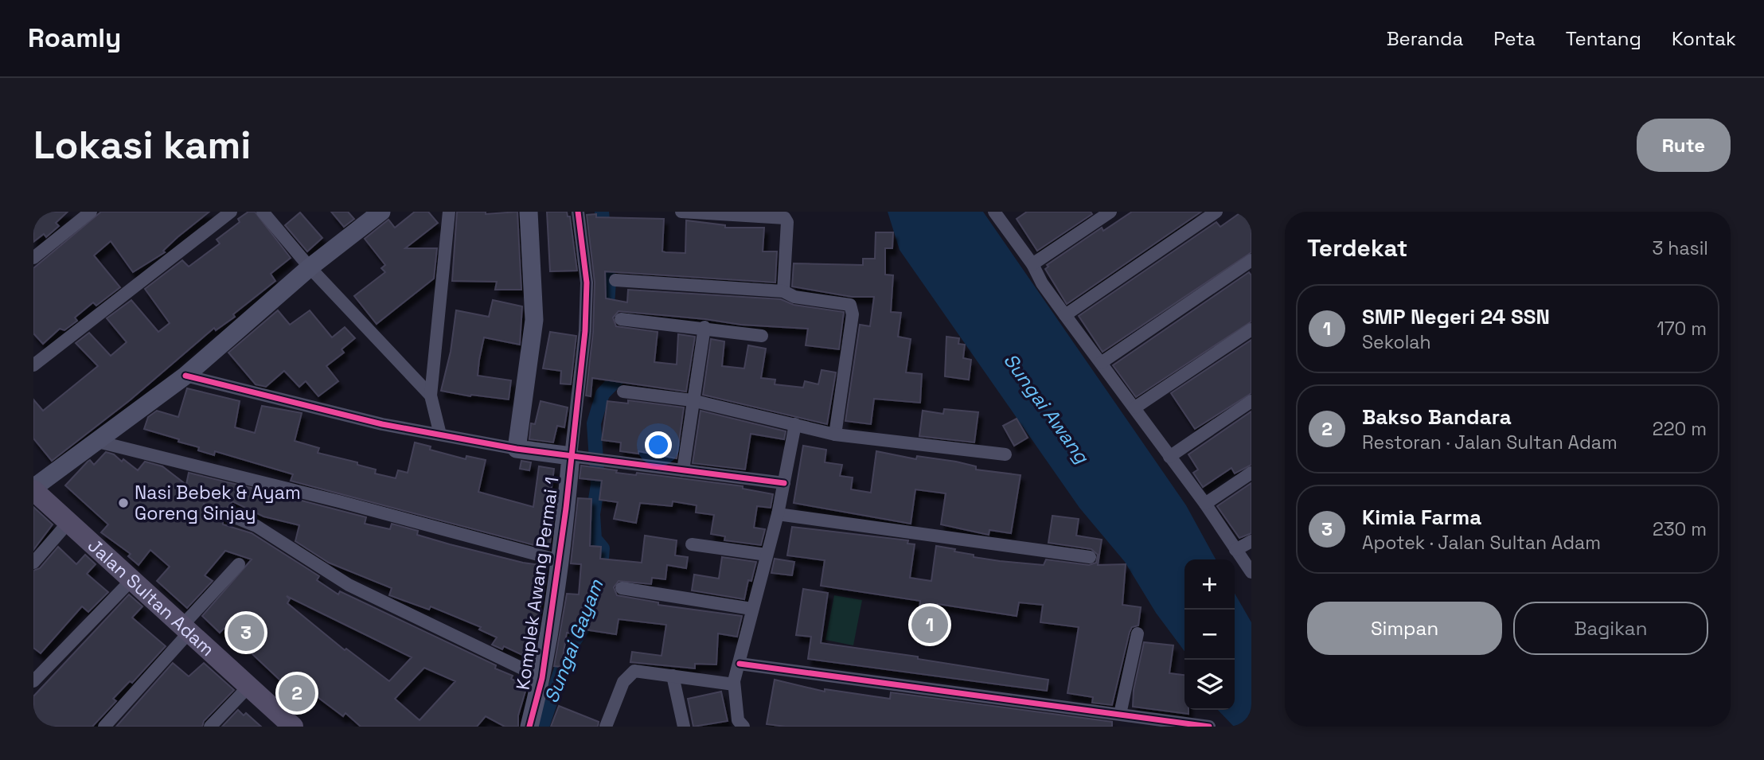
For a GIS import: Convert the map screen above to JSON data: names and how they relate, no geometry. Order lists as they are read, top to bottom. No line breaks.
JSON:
{"streets":{"main road":["Jalan Sultan Adam"],"street":["Komplek Awang Permai 1"]},"water":["Sungai Awang","Sungai Gayam"],"places":["Nasi Bebek & Ayam Goreng Sinjay"],"page":{"header":"Roamly","nav":["Beranda","Peta","Tentang","Kontak"],"buttons":["Rute",["Simpan","Bagikan"]],"title":"Lokasi kami","heading":["Terdekat","3 hasil"],"list":[{"mark":"1","name":"SMP Negeri 24 SSN","note":"Sekolah","value":"170 m"},{"mark":"2","name":"Bakso Bandara","note":"Restoran · Jalan Sultan Adam","value":"220 m"},{"mark":"3","name":"Kimia Farma","note":"Apotek · Jalan Sultan Adam","value":"230 m"}],"map_buttons":["+","−"],"pins":["1","3","2"]}}
